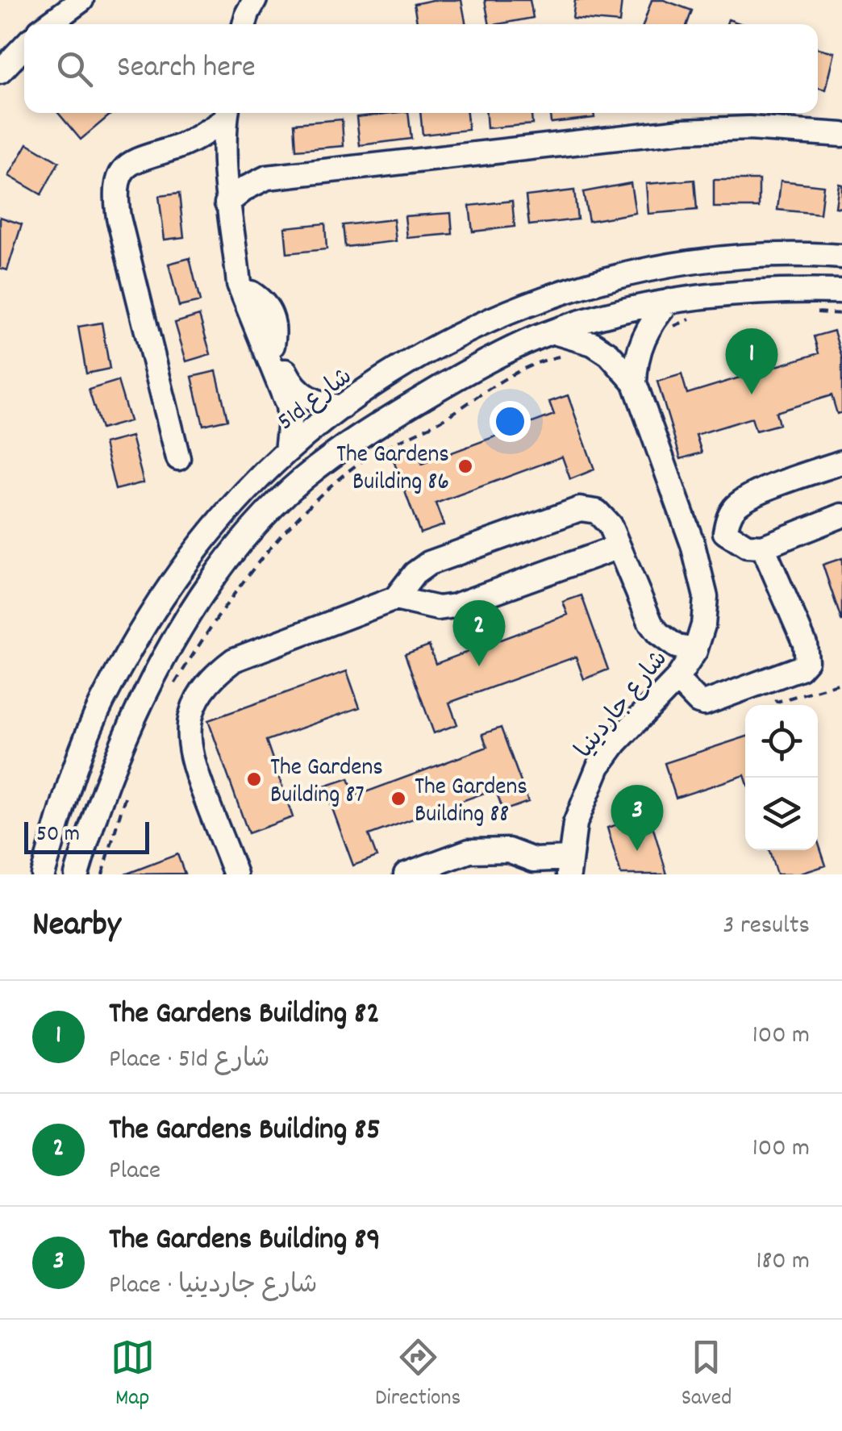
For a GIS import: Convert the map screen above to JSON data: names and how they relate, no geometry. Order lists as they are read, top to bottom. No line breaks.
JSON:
{"streets":{"street":["51d شارع","شارع جاردينيا"]},"places":["The Gardens Building 86","The Gardens Building 87","The Gardens Building 88"],"scale_bar":"50 m","page":{"search":"Search here","pins":["1","2","3"],"scale":"50 m","heading":["Nearby","3 results"],"list":[{"mark":"1","name":"The Gardens Building 82","note":"Place · 51d شارع","value":"100 m"},{"mark":"2","name":"The Gardens Building 85","note":"Place","value":"100 m"},{"mark":"3","name":"The Gardens Building 89","note":"Place · شارع جاردينيا","value":"180 m"}],"nav":["Map","Directions","Saved"]}}
